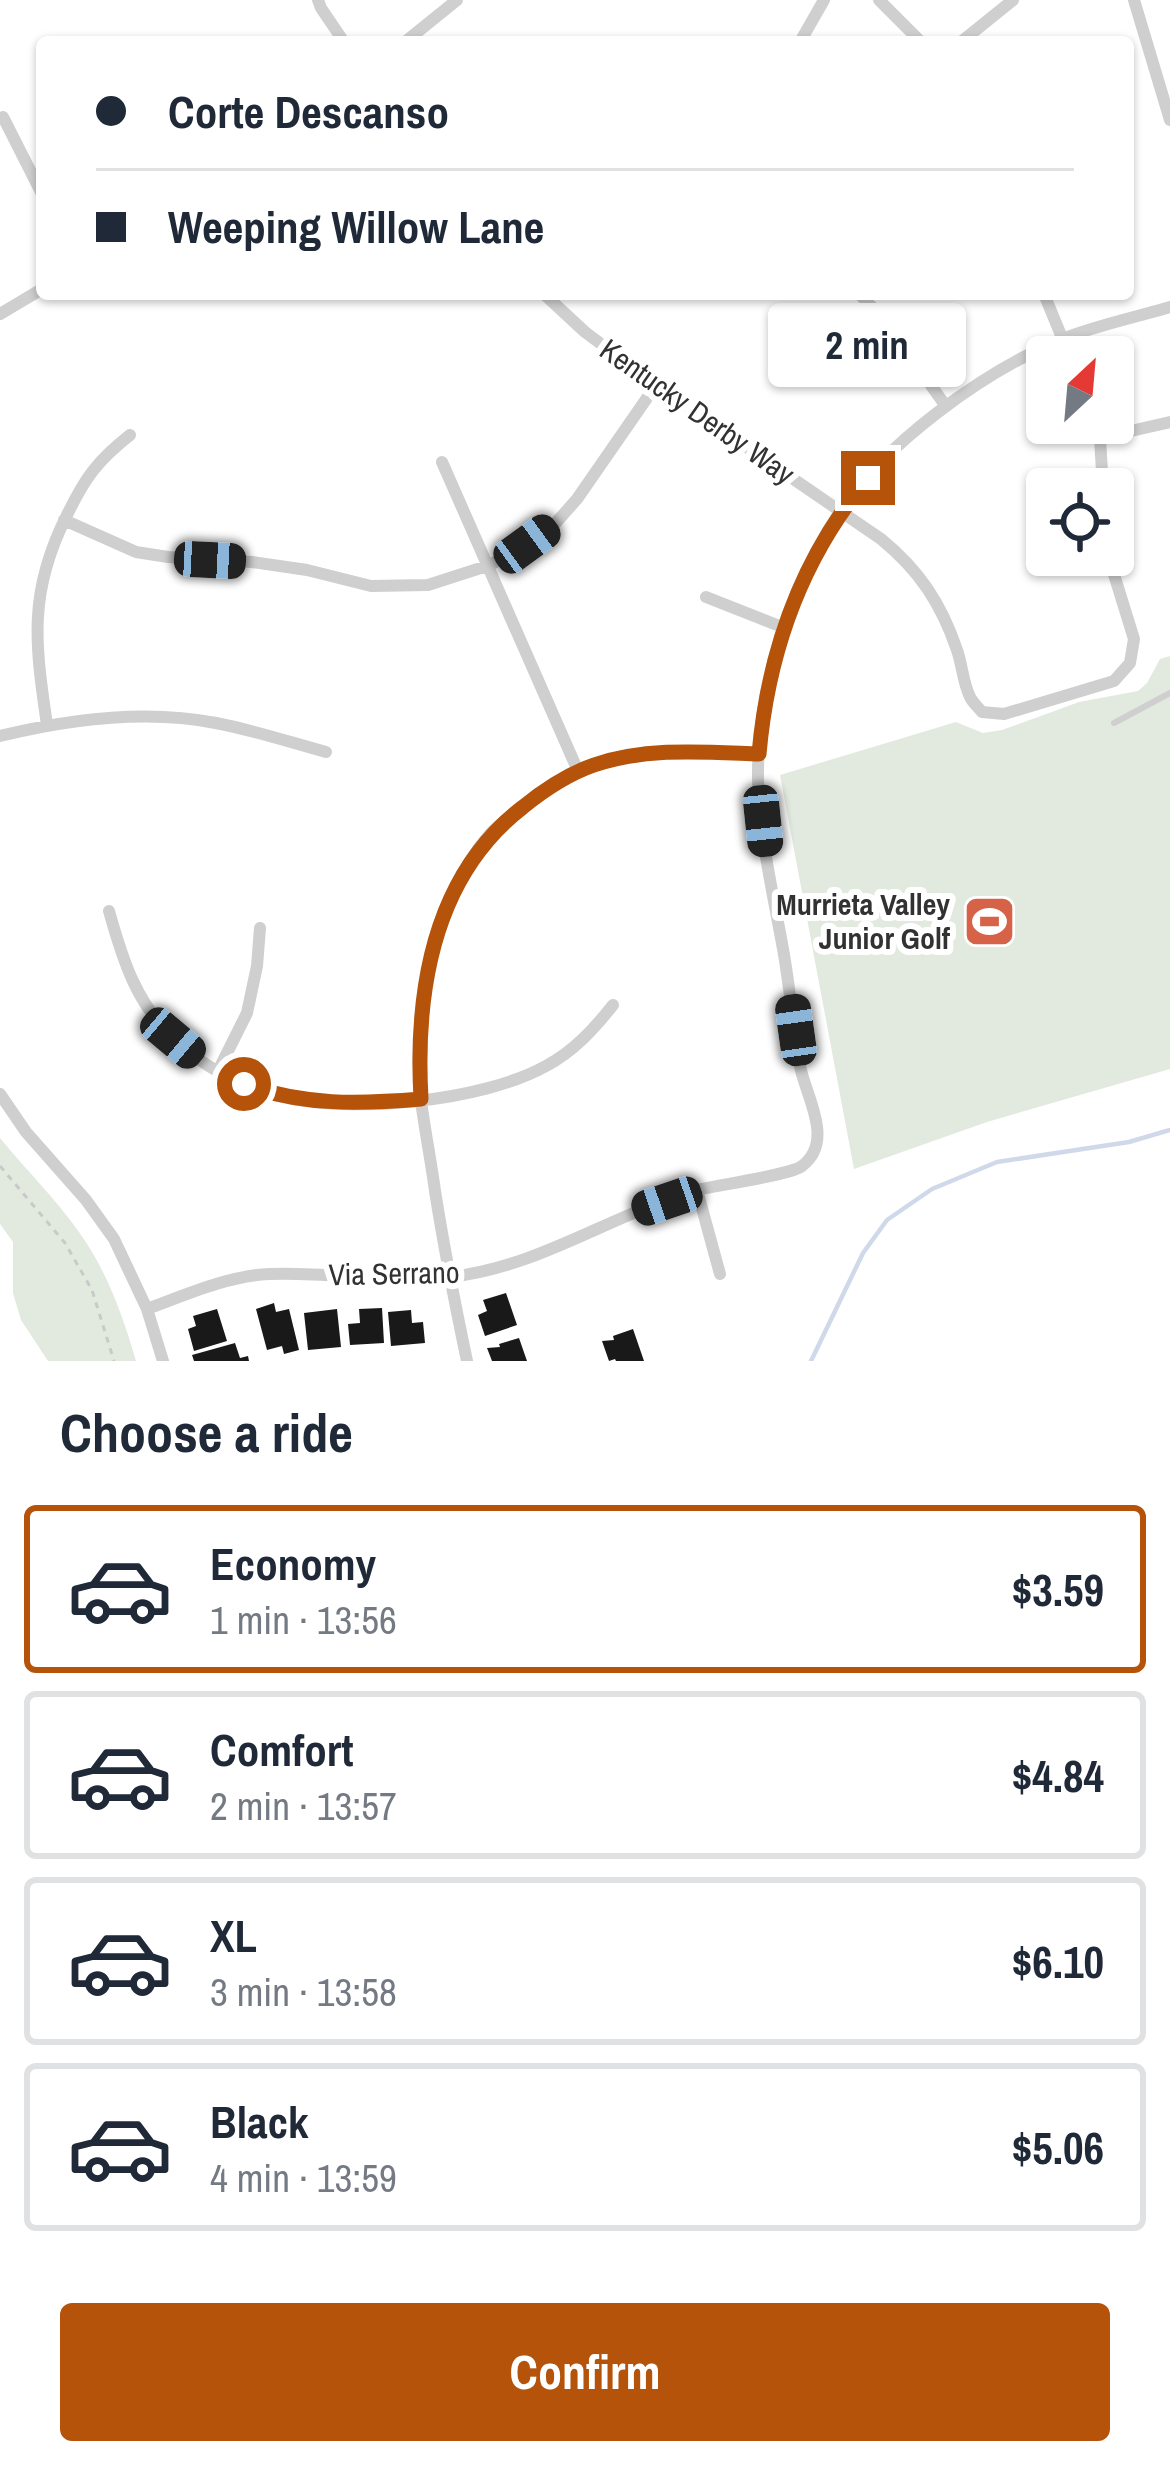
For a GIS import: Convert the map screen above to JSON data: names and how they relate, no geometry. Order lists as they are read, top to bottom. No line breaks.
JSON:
{"streets":{"street":["Kentucky Derby Way","Via Serrano"]},"places":{"sports":["Murrieta Valley Junior Golf"]},"north":"top right","page":{"banner":["Corte Descanso","Weeping Willow Lane"],"bubble":"2 min","heading":"Choose a ride","list":[{"name":"Economy","note":"1 min · 13:56","value":"$3.59"},{"name":"Comfort","note":"2 min · 13:57","value":"$4.84"},{"name":"XL","note":"3 min · 13:58","value":"$6.10"},{"name":"Black","note":"4 min · 13:59","value":"$5.06"}],"buttons":"Confirm"}}
